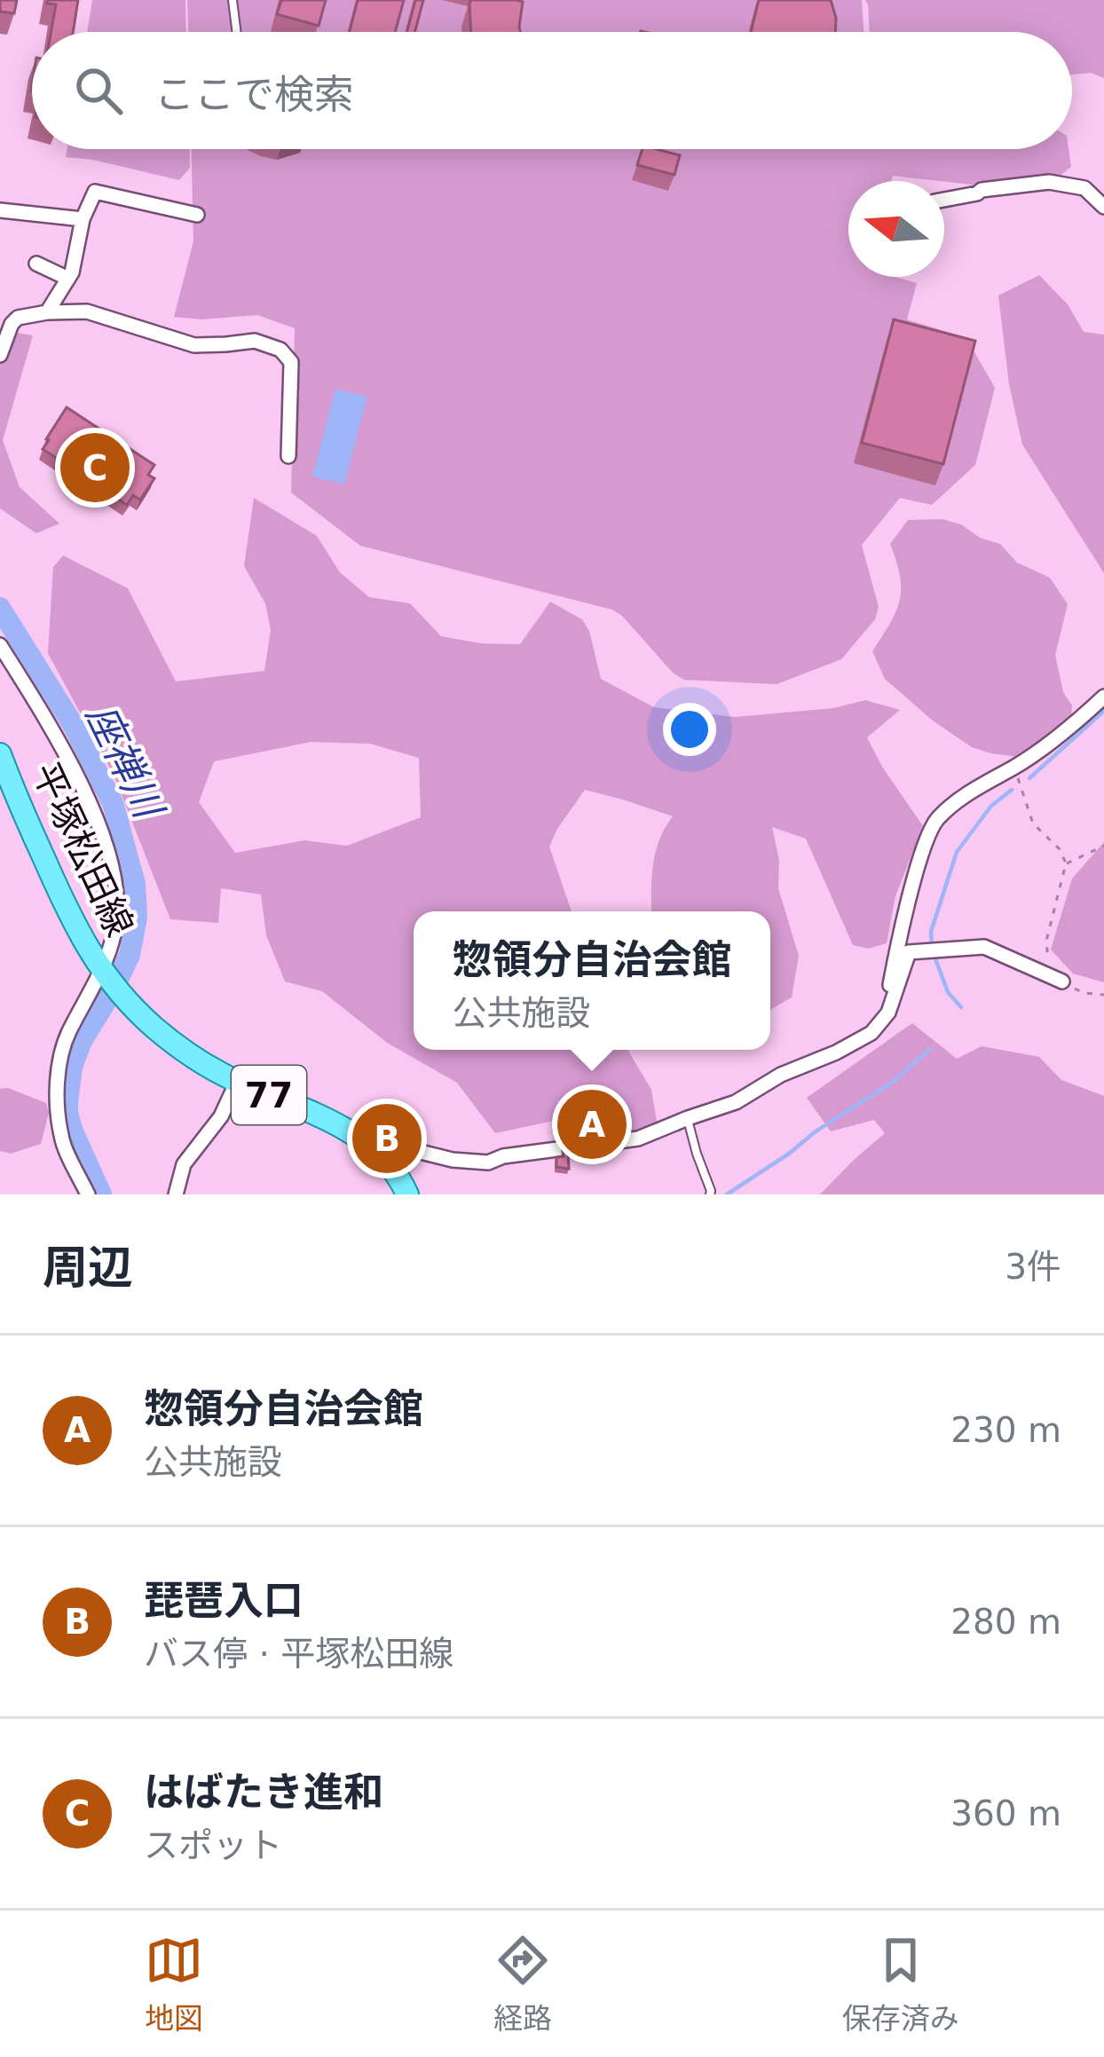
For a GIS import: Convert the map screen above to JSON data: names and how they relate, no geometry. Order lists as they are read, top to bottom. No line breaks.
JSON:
{"streets":{"main road":["平塚松田線","77"]},"water":["座禅川"],"north":"left","page":{"search":"ここで検索","pins":["C","A","B"],"popup":["惣領分自治会館","公共施設"],"heading":["周辺","3件"],"list":[{"mark":"A","name":"惣領分自治会館","note":"公共施設","value":"230 m"},{"mark":"B","name":"琵琶入口","note":"バス停 · 平塚松田線","value":"280 m"},{"mark":"C","name":"はばたき進和","note":"スポット","value":"360 m"}],"nav":["地図","経路","保存済み"]}}
